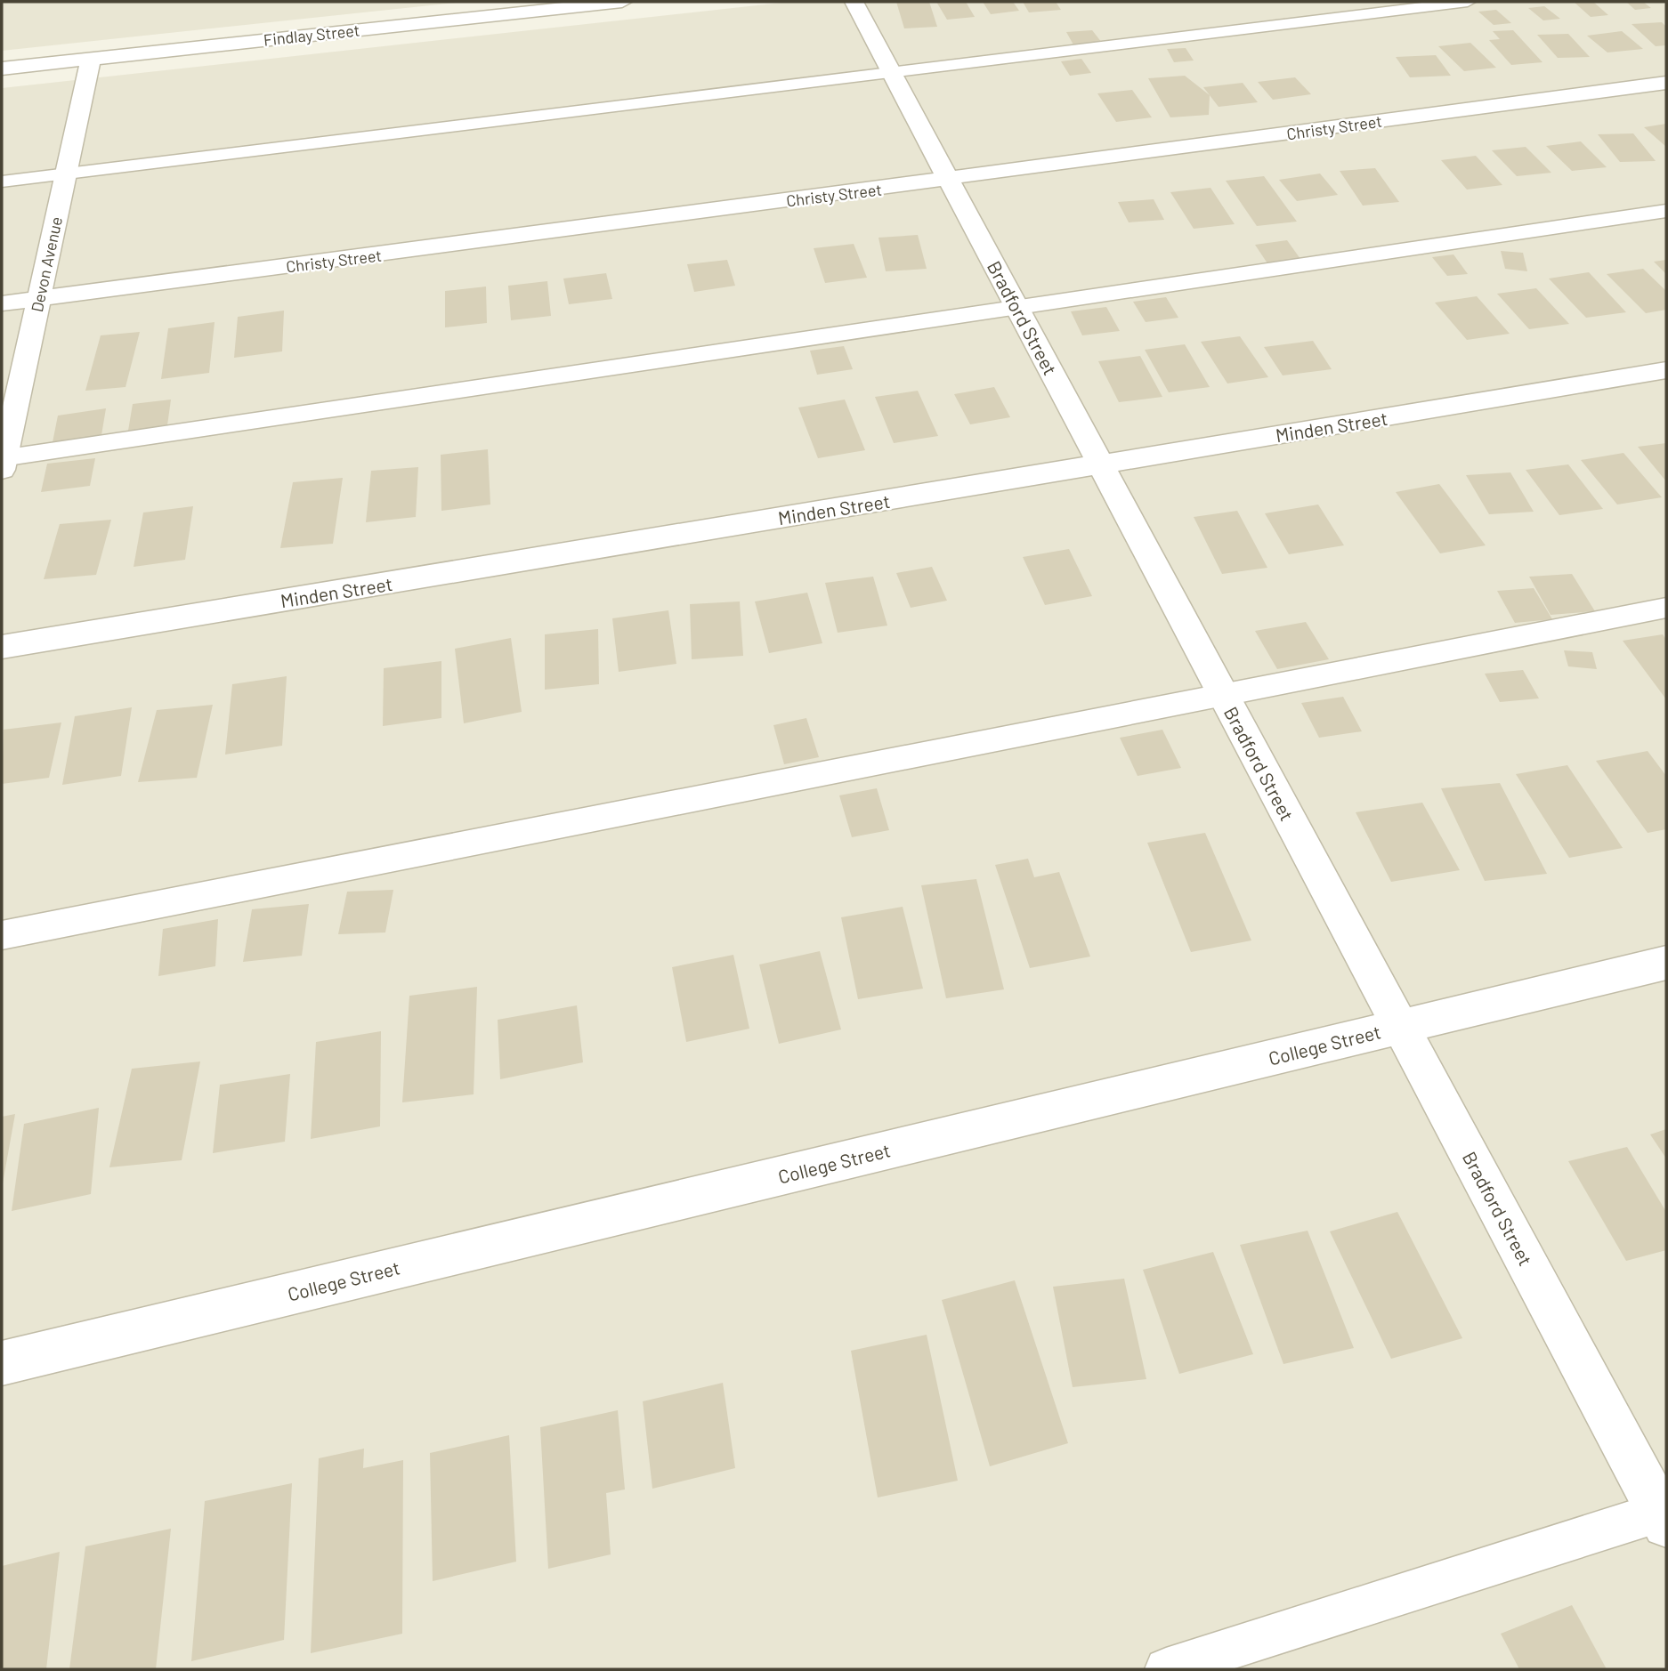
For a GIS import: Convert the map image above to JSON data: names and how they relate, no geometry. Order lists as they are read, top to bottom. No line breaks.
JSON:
{"streets":{"street":["Findlay Street","Christy Street","Devon Avenue","Bradford Street","Minden Street","College Street"]},"crossings":[["Findlay Street","Devon Avenue"],["Christy Street","Devon Avenue"],["Christy Street","Bradford Street"],["Bradford Street","Minden Street"],["Bradford Street","College Street"]]}
